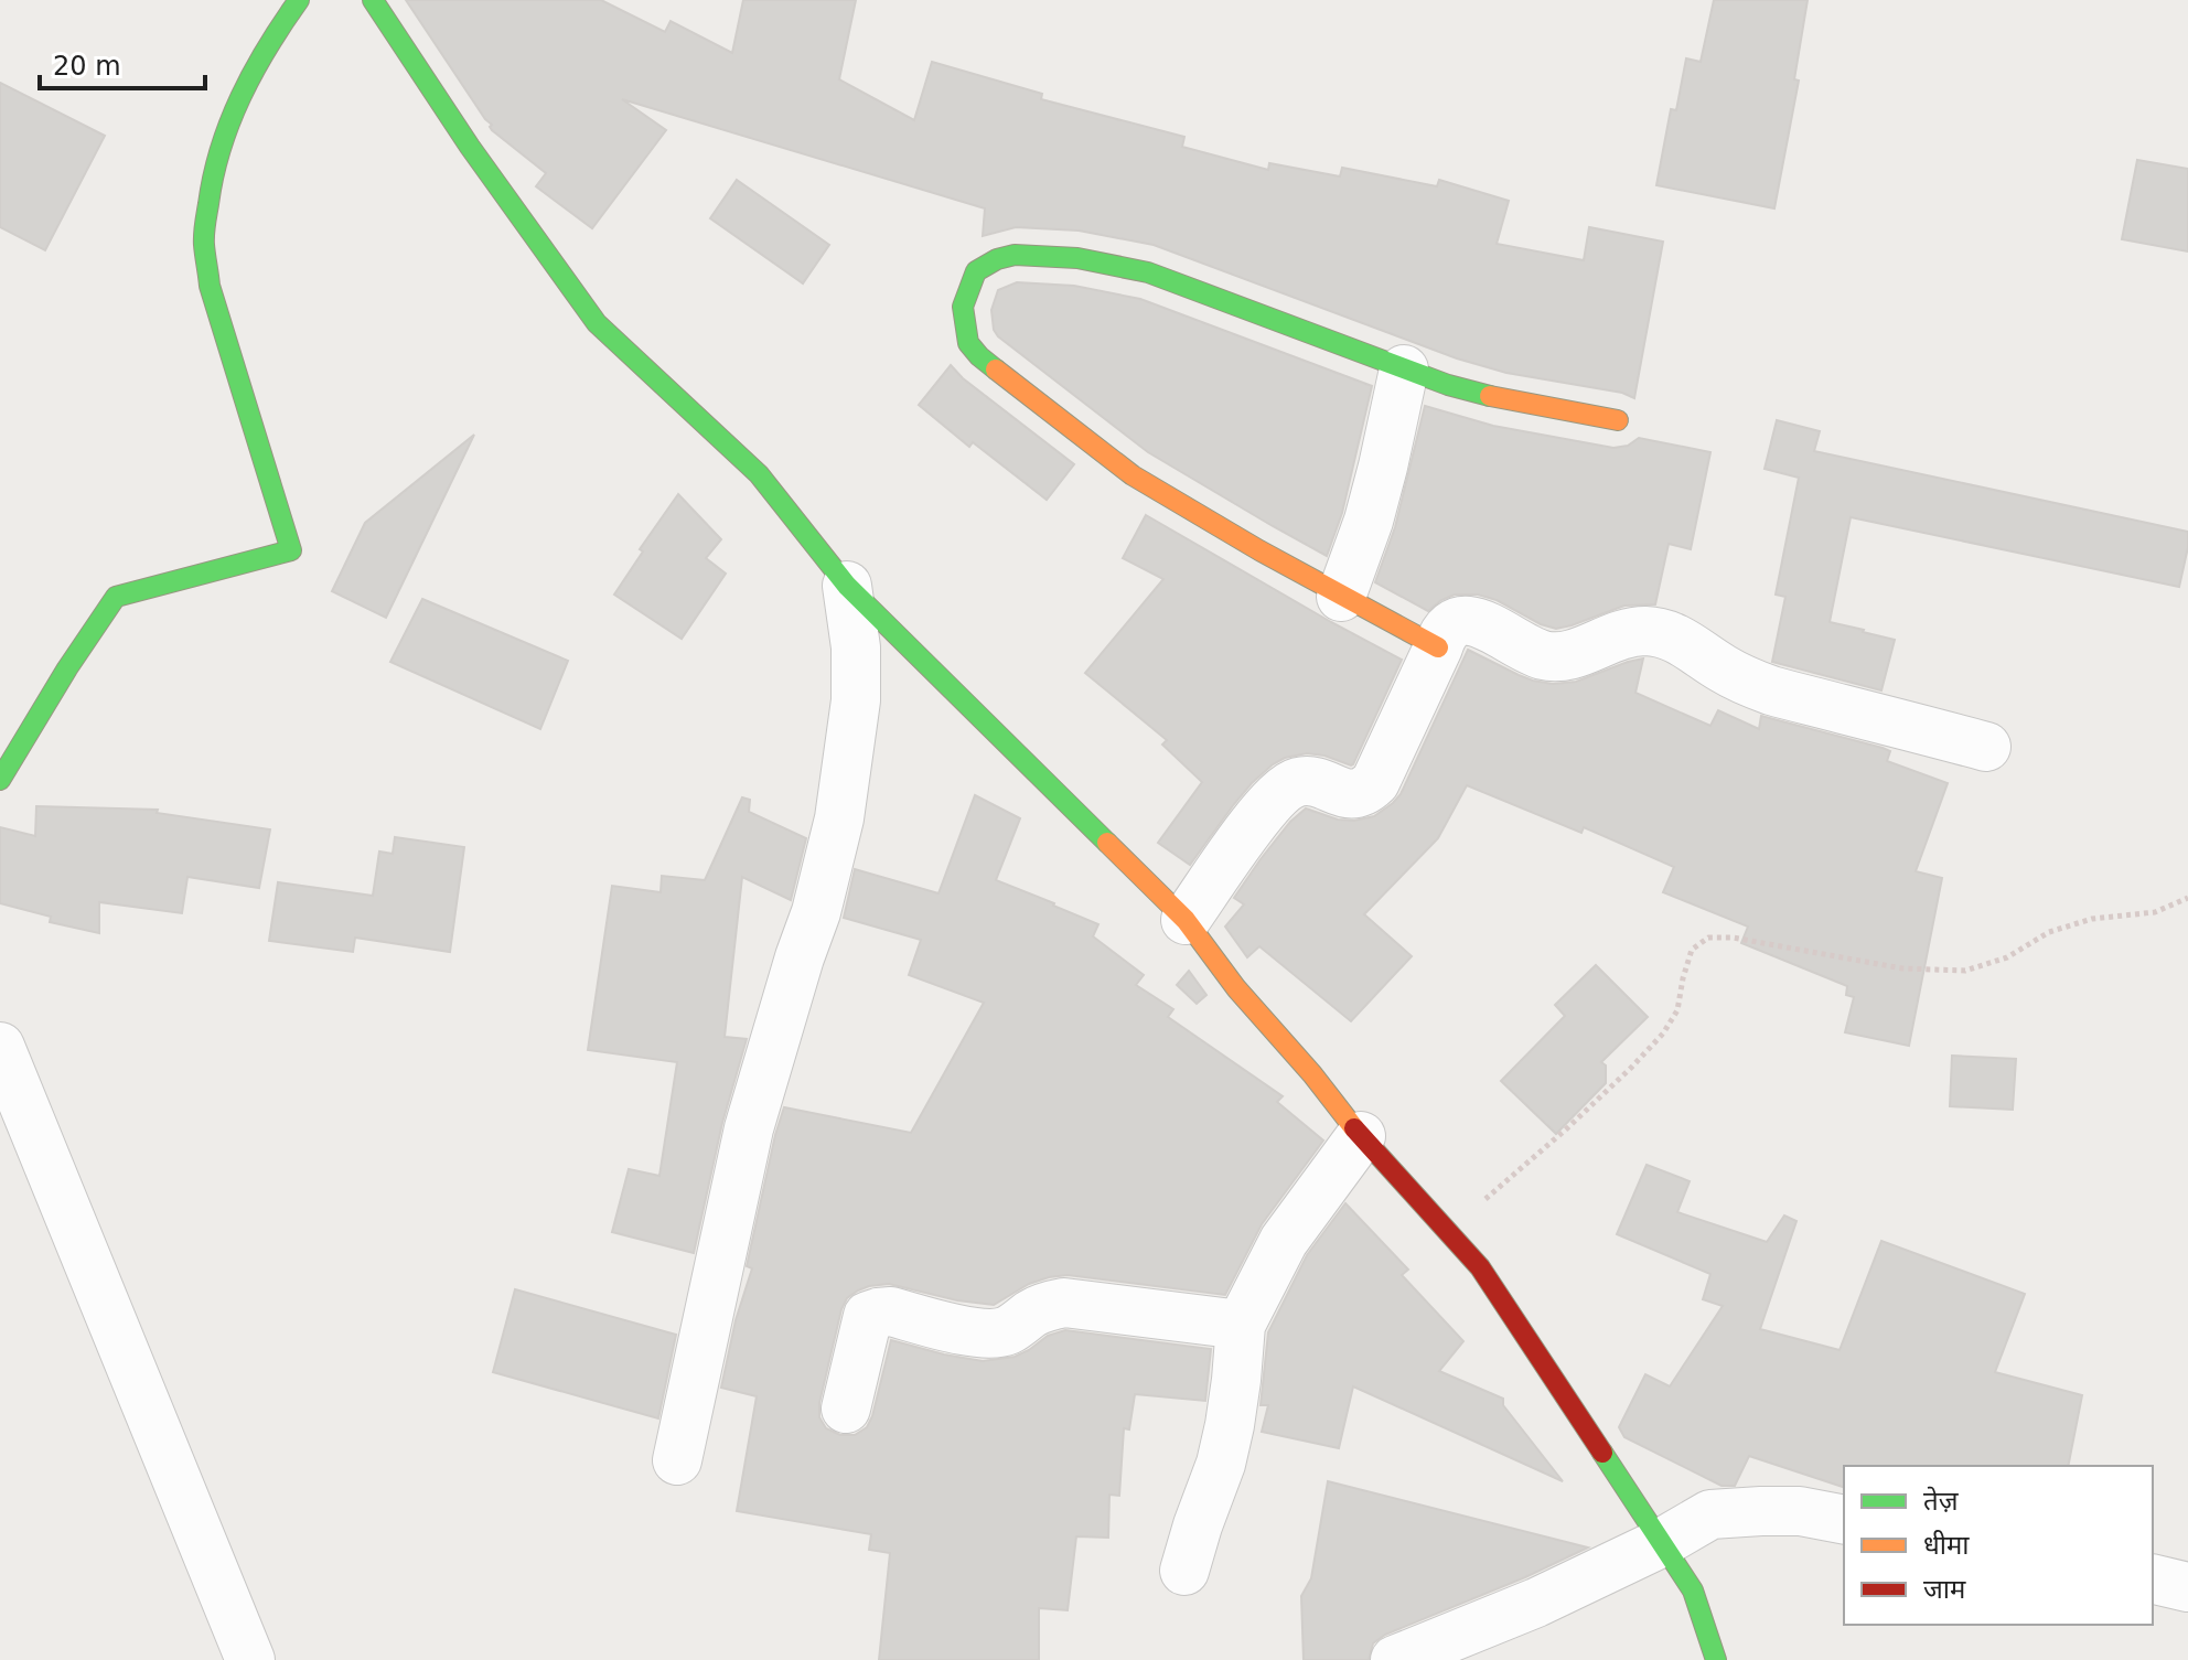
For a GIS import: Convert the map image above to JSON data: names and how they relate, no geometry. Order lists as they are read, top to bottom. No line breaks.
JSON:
{"legend":["तेज़","धीमा","जाम"],"scale_bar":"20 m"}
